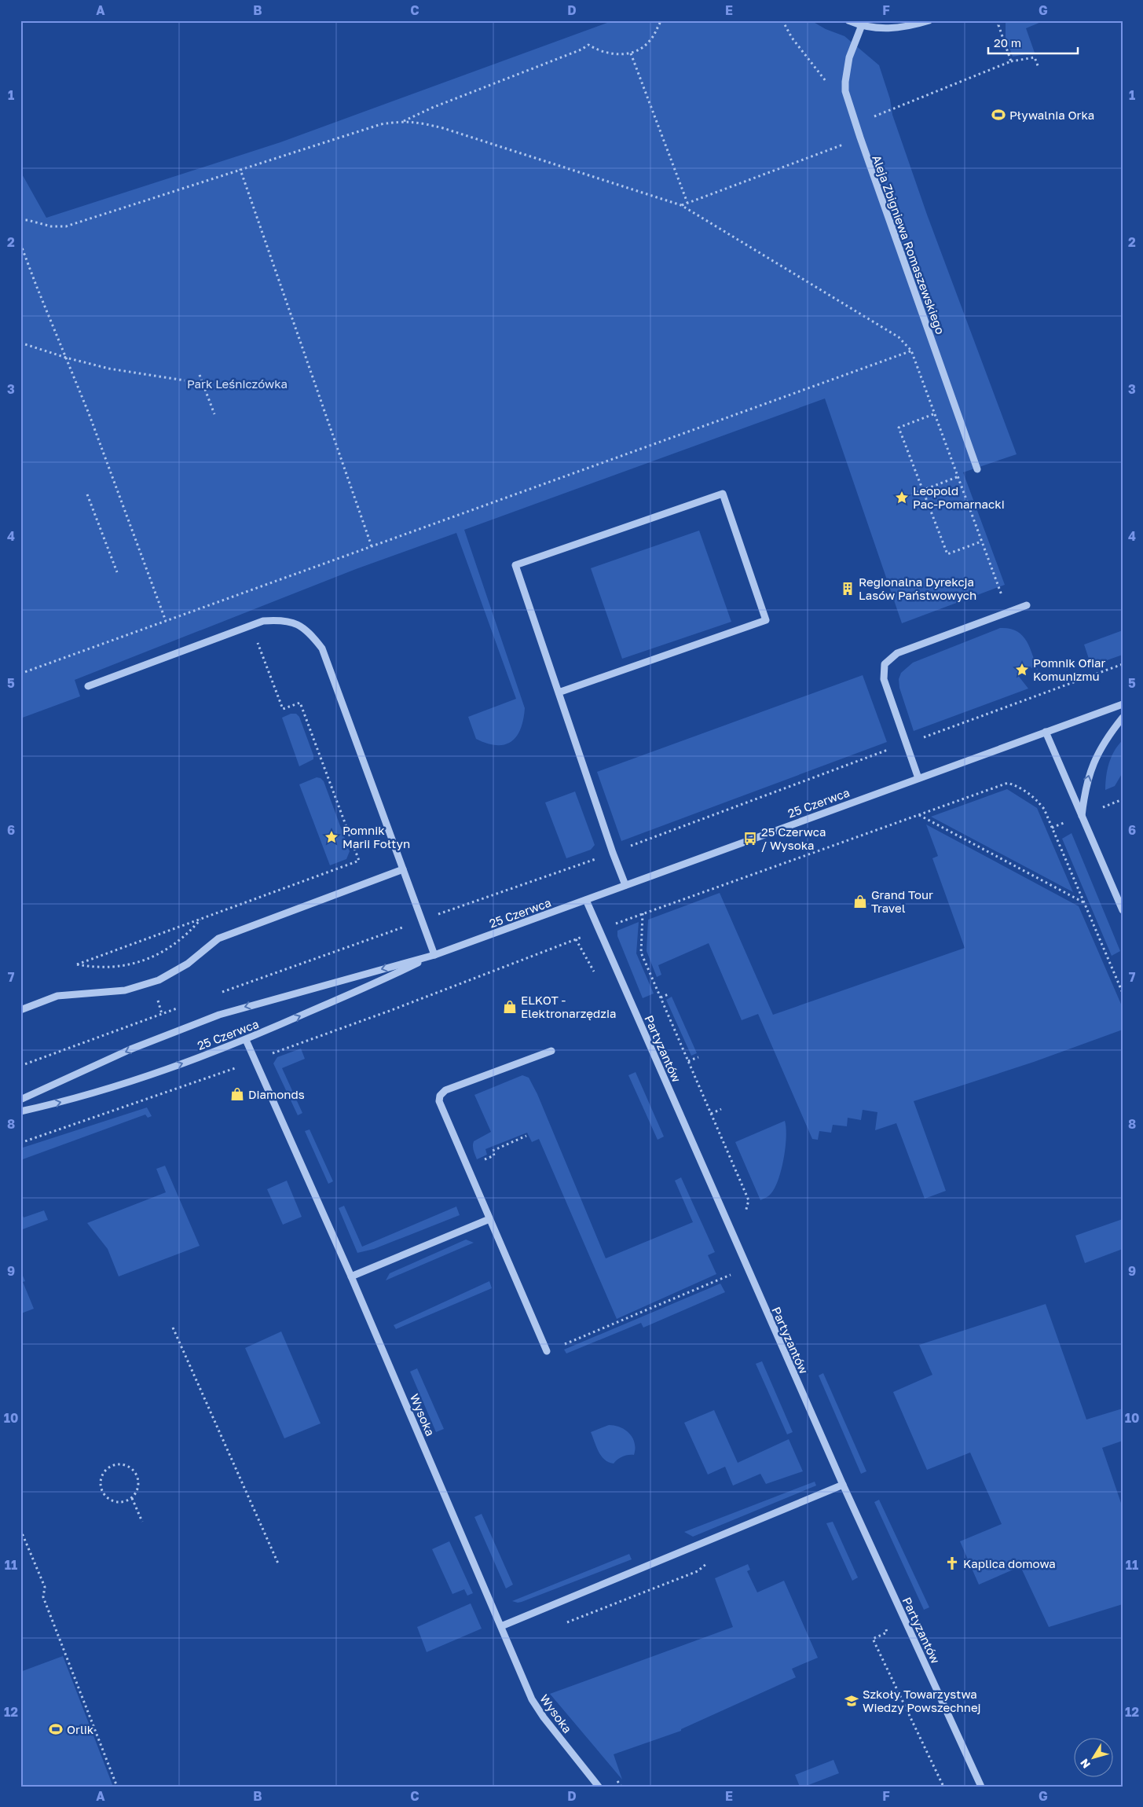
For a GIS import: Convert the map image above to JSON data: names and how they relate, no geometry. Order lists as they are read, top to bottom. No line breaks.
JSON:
{"streets":{"street":["Aleja Zbigniewa Romaszewskiego","25 Czerwca","Partyzantów","Wysoka"]},"crossings":[["25 Czerwca","Partyzantów"],["25 Czerwca","Wysoka"]],"parks":["Park Leśniczówka"],"places":{"sports":["Pływalnia Orka","Orlik"],"place":["Leopold Pac-Pomarnacki","Pomnik Ofiar Komunizmu","Pomnik Marii Fołtyn"],"building":["Regionalna Dyrekcja Lasów Państwowych"],"bus stop":["25 Czerwca / Wysoka"],"shop":["Grand Tour Travel","ELKOT - Elektronarzędzia","Diamonds"],"church":["Kaplica domowa"],"school or university":["Szkoły Towarzystwa Wiedzy Powszechnej"]},"scale_bar":"20 m","north":"bottom left","grid":{"columns":["A","B","C","D","E","F","G"],"rows":["1","2","3","4","5","6","7","8","9","10","11","12"]}}
